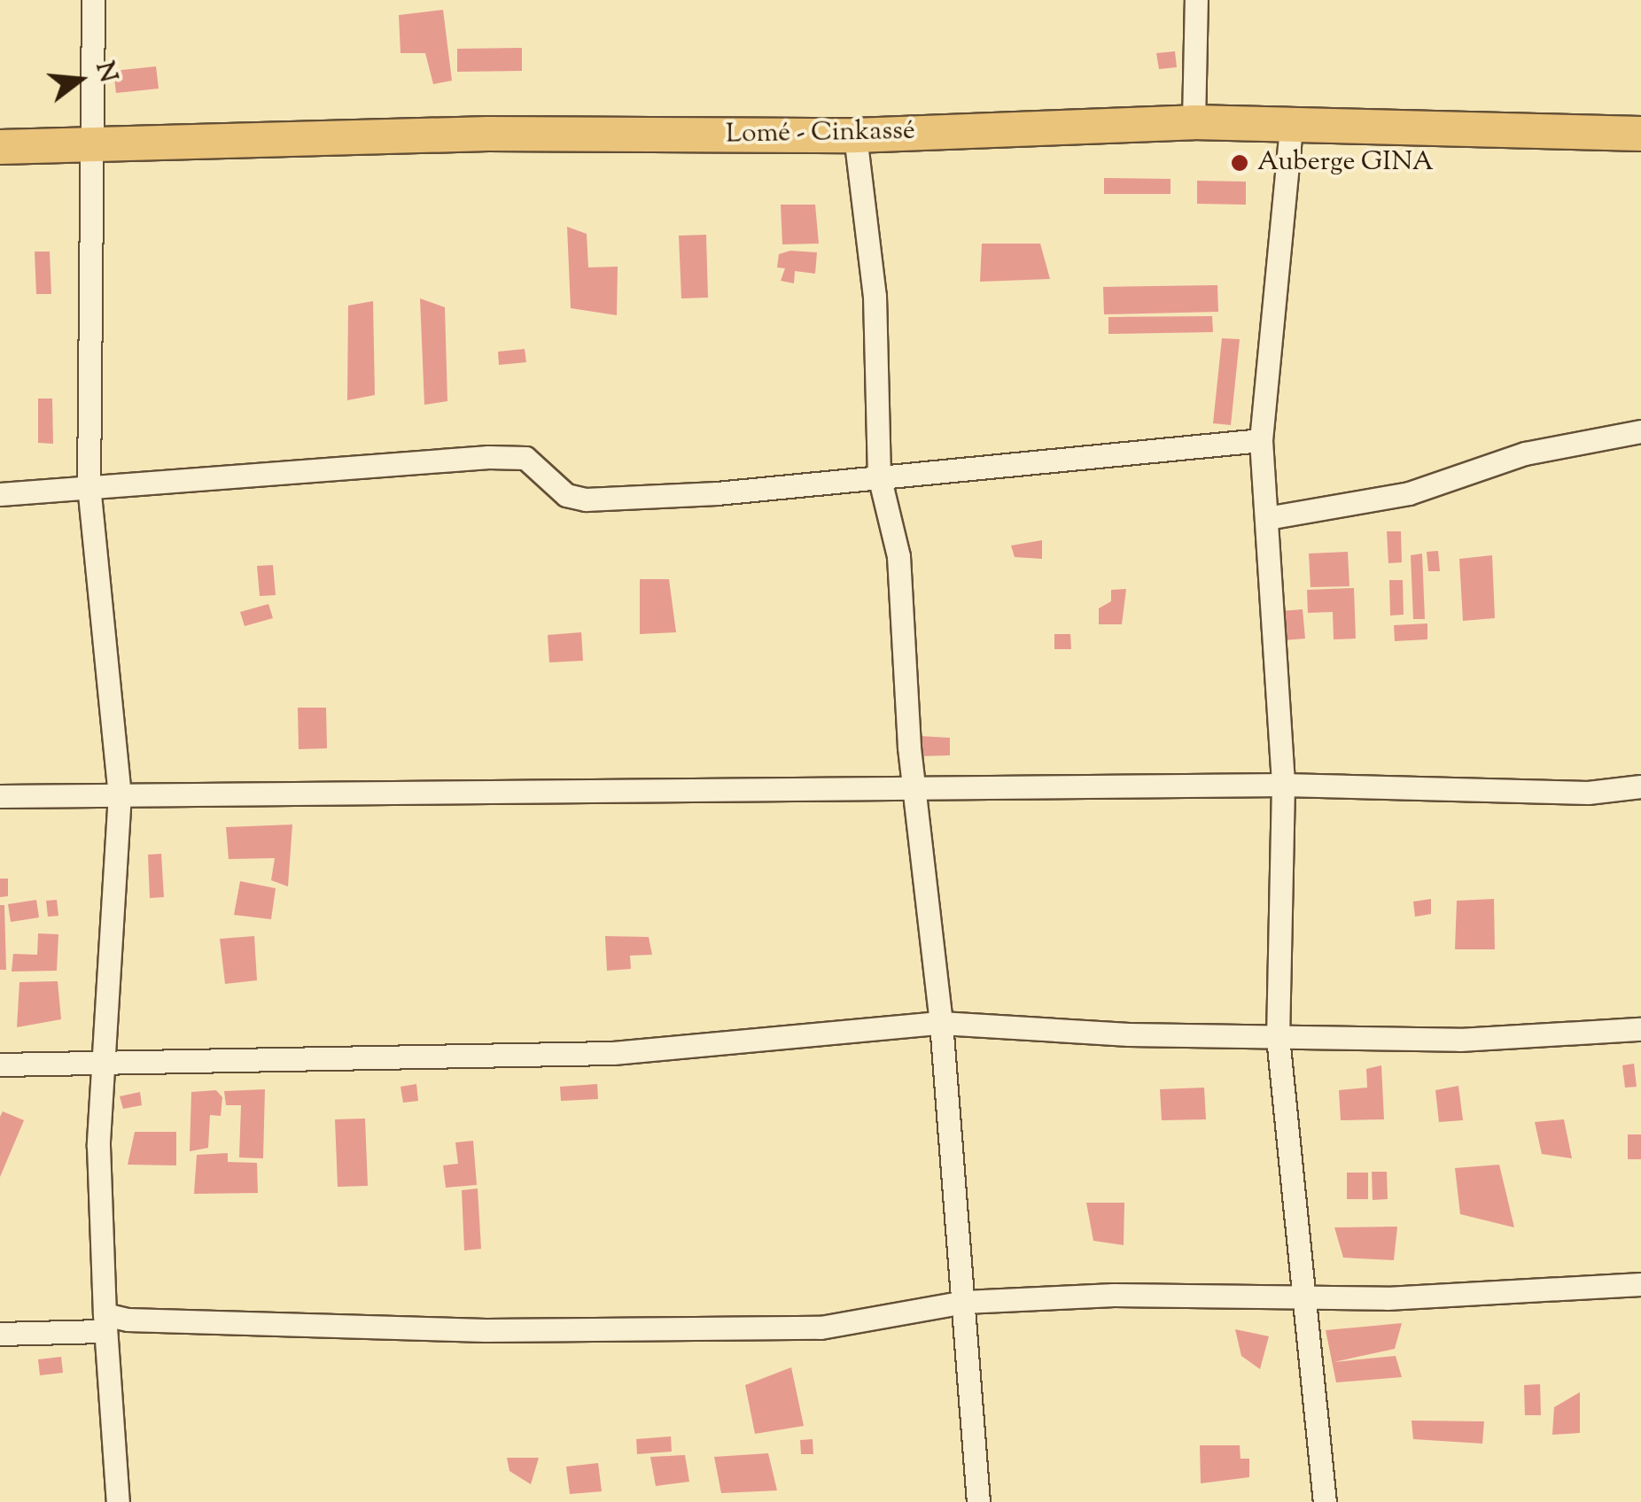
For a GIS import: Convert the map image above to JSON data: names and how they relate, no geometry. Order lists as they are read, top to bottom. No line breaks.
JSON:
{"streets":{"highway":["Lomé - Cinkassé"]},"places":["Auberge GINA"],"north":"right"}
